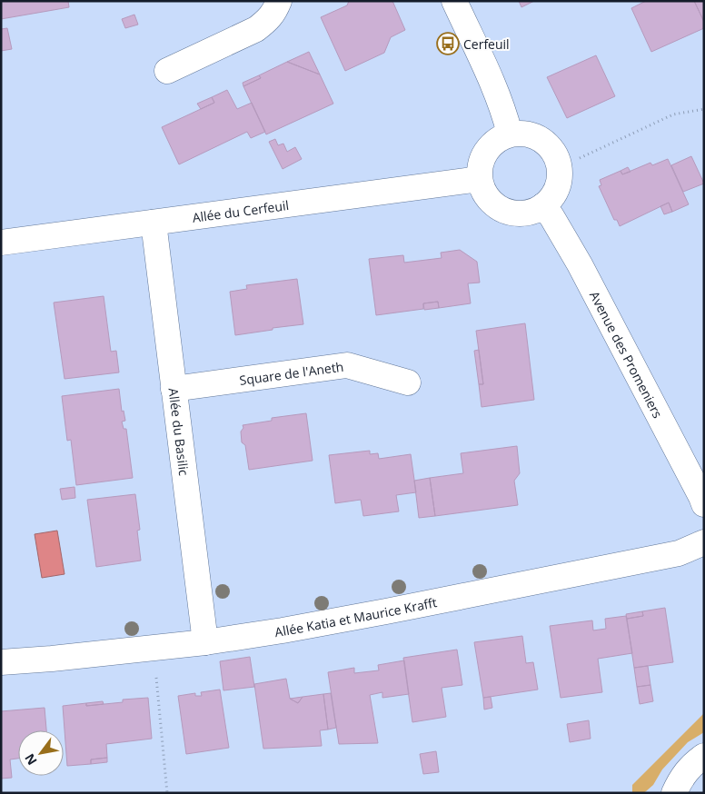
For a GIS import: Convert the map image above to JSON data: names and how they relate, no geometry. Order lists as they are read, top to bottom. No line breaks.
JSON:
{"streets":{"street":["Allée du Cerfeuil","Avenue des Promeniers","Square de l'Aneth","Allée du Basilic","Allée Katia et Maurice Krafft"]},"crossings":[["Allée du Cerfeuil","Avenue des Promeniers"],["Allée du Cerfeuil","Allée du Basilic"],["Square de l'Aneth","Allée du Basilic"],["Allée du Basilic","Allée Katia et Maurice Krafft"]],"places":{"bus stop":["Cerfeuil"]},"north":"bottom left"}
